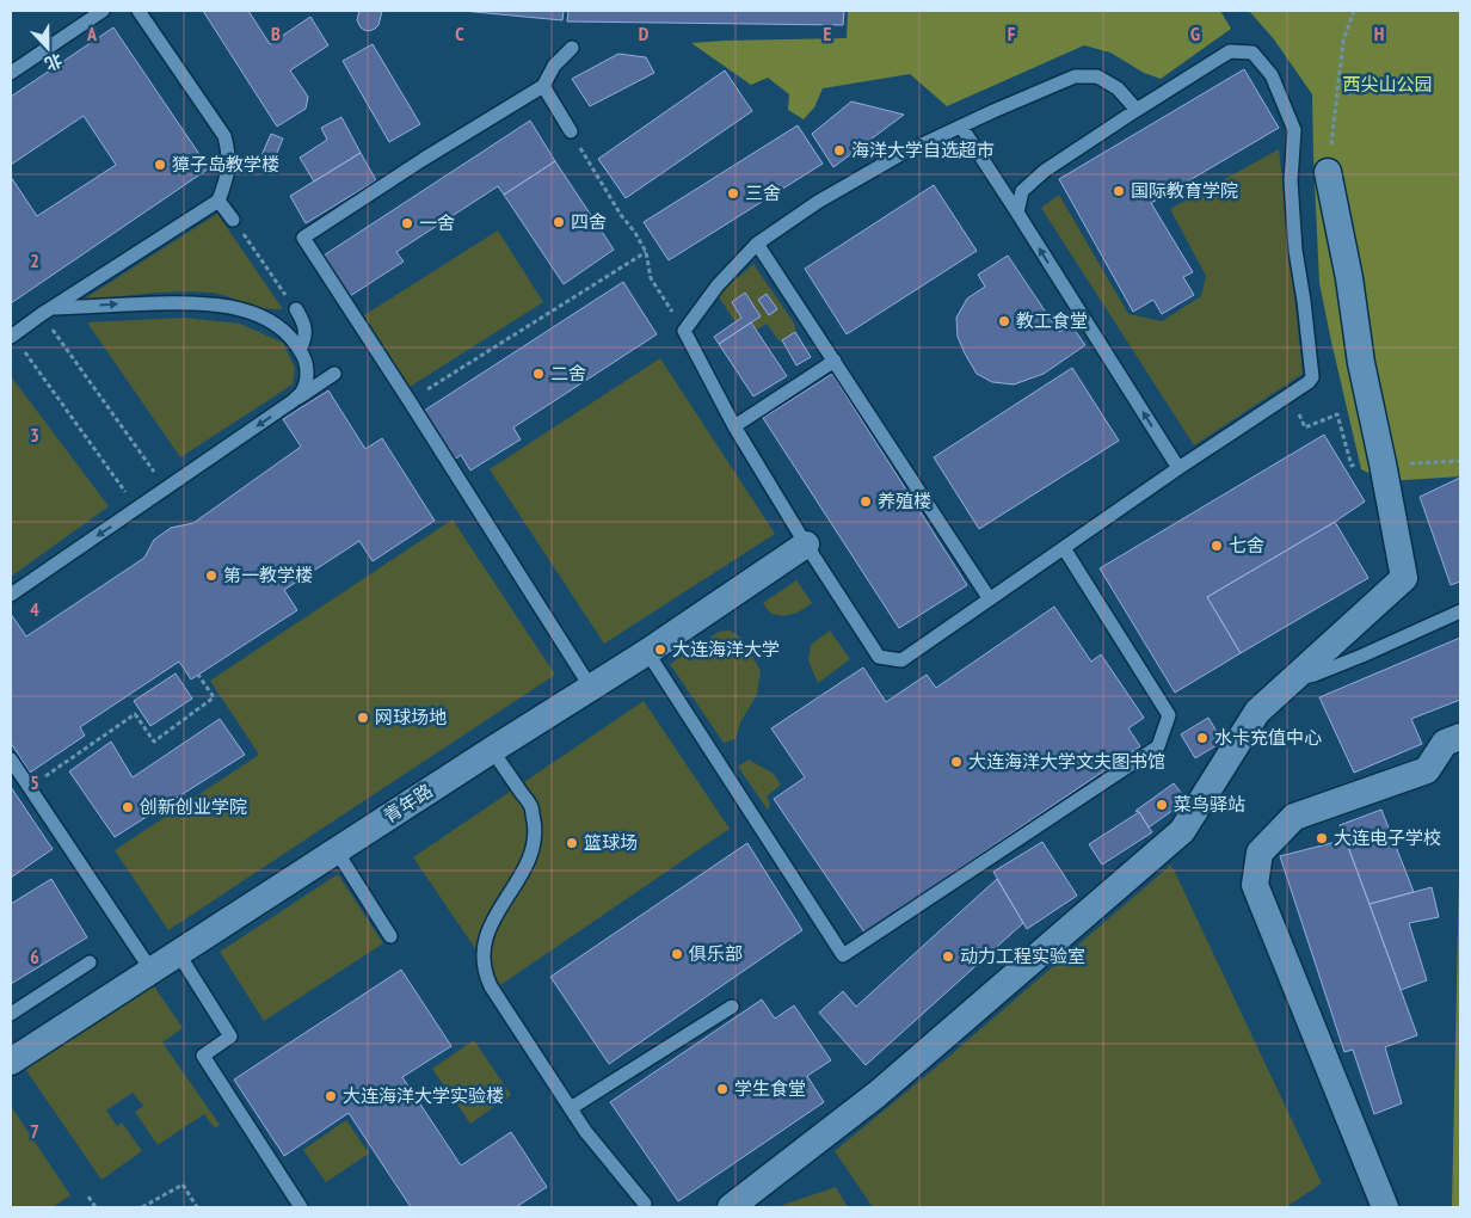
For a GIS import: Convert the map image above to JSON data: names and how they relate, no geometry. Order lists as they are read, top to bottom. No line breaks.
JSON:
{"streets":{"street":["青年路"]},"parks":["西尖山公园"],"places":["海洋大学自选超市","獐子岛教学楼","国际教育学院","三舍","四舍","一舍","教工食堂","二舍","养殖楼","七舍","第一教学楼","大连海洋大学","网球场地","水卡充值中心","大连海洋大学文夫图书馆","菜鸟驿站","创新创业学院","大连电子学校","篮球场","俱乐部","动力工程实验室","学生食堂","大连海洋大学实验楼"],"north":"bottom","grid":{"columns":["A","B","C","D","E","F","G","H"],"rows":["2","3","4","5","6","7"]}}
